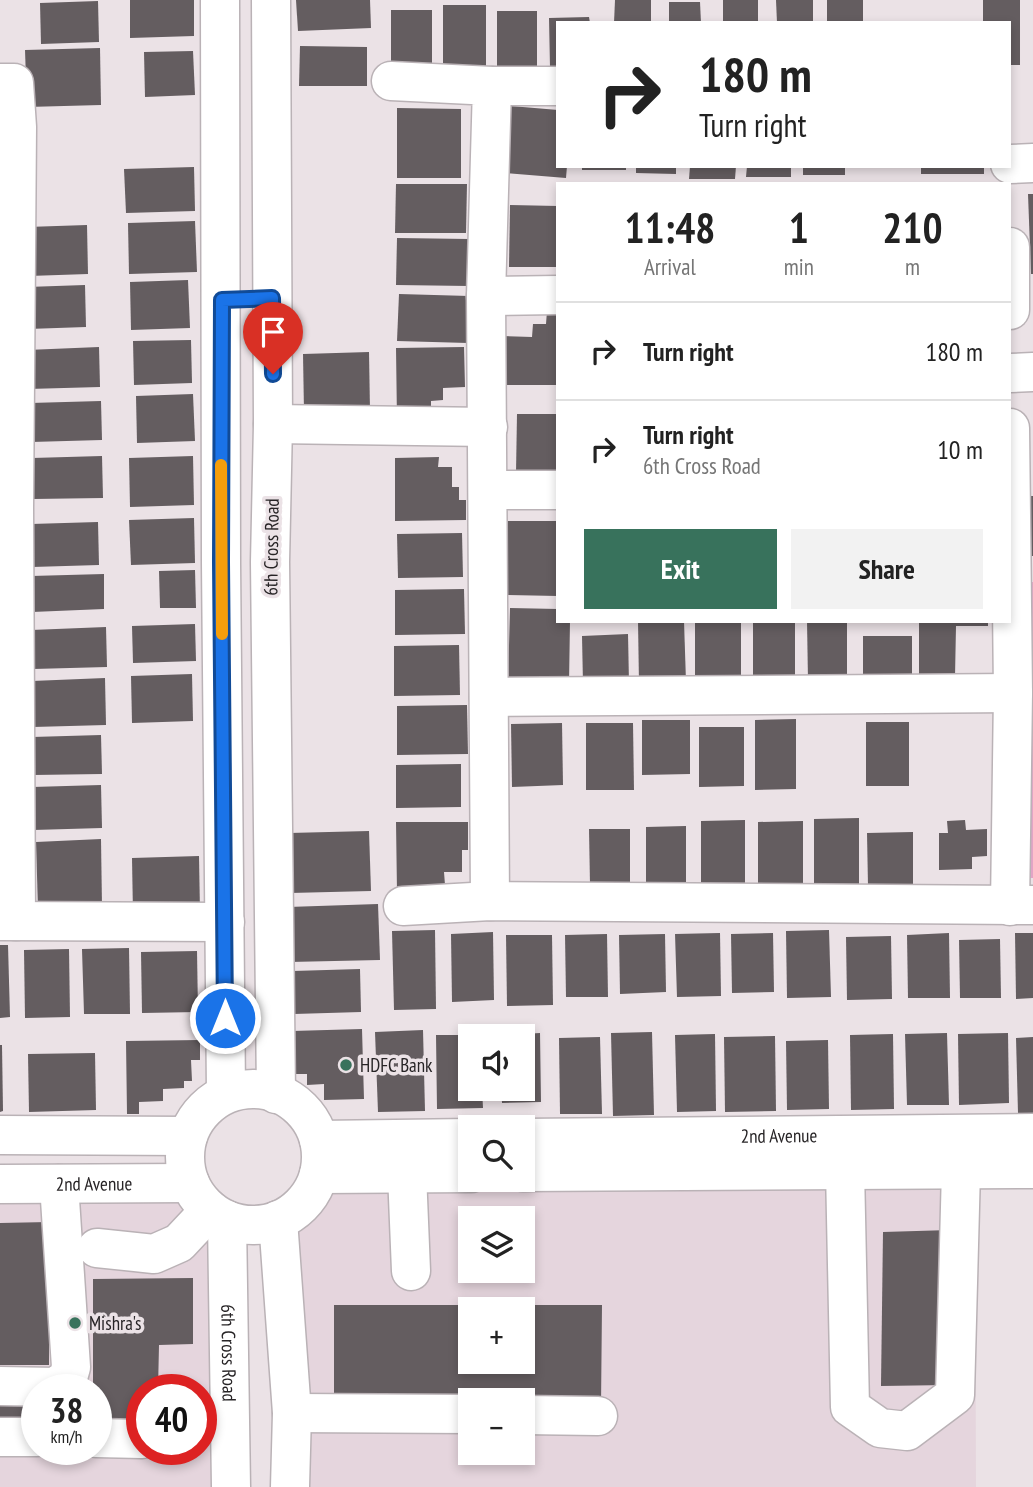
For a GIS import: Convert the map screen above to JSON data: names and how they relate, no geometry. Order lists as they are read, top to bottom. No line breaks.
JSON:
{"streets":{"street":["6th Cross Road","2nd Avenue"]},"crossings":[["6th Cross Road","2nd Avenue"]],"places":["HDFC Bank","Mishra's"],"page":{"turn":["180 m","Turn right"],"eta":["11:48","Arrival","1","min","210","m"],"list":[{"name":"Turn right","value":"180 m"},{"name":"Turn right","note":"6th Cross Road","value":"10 m"}],"buttons":["Exit","Share"],"map_buttons":["+","−"],"speed":"38 km/h","limit":"40"}}
